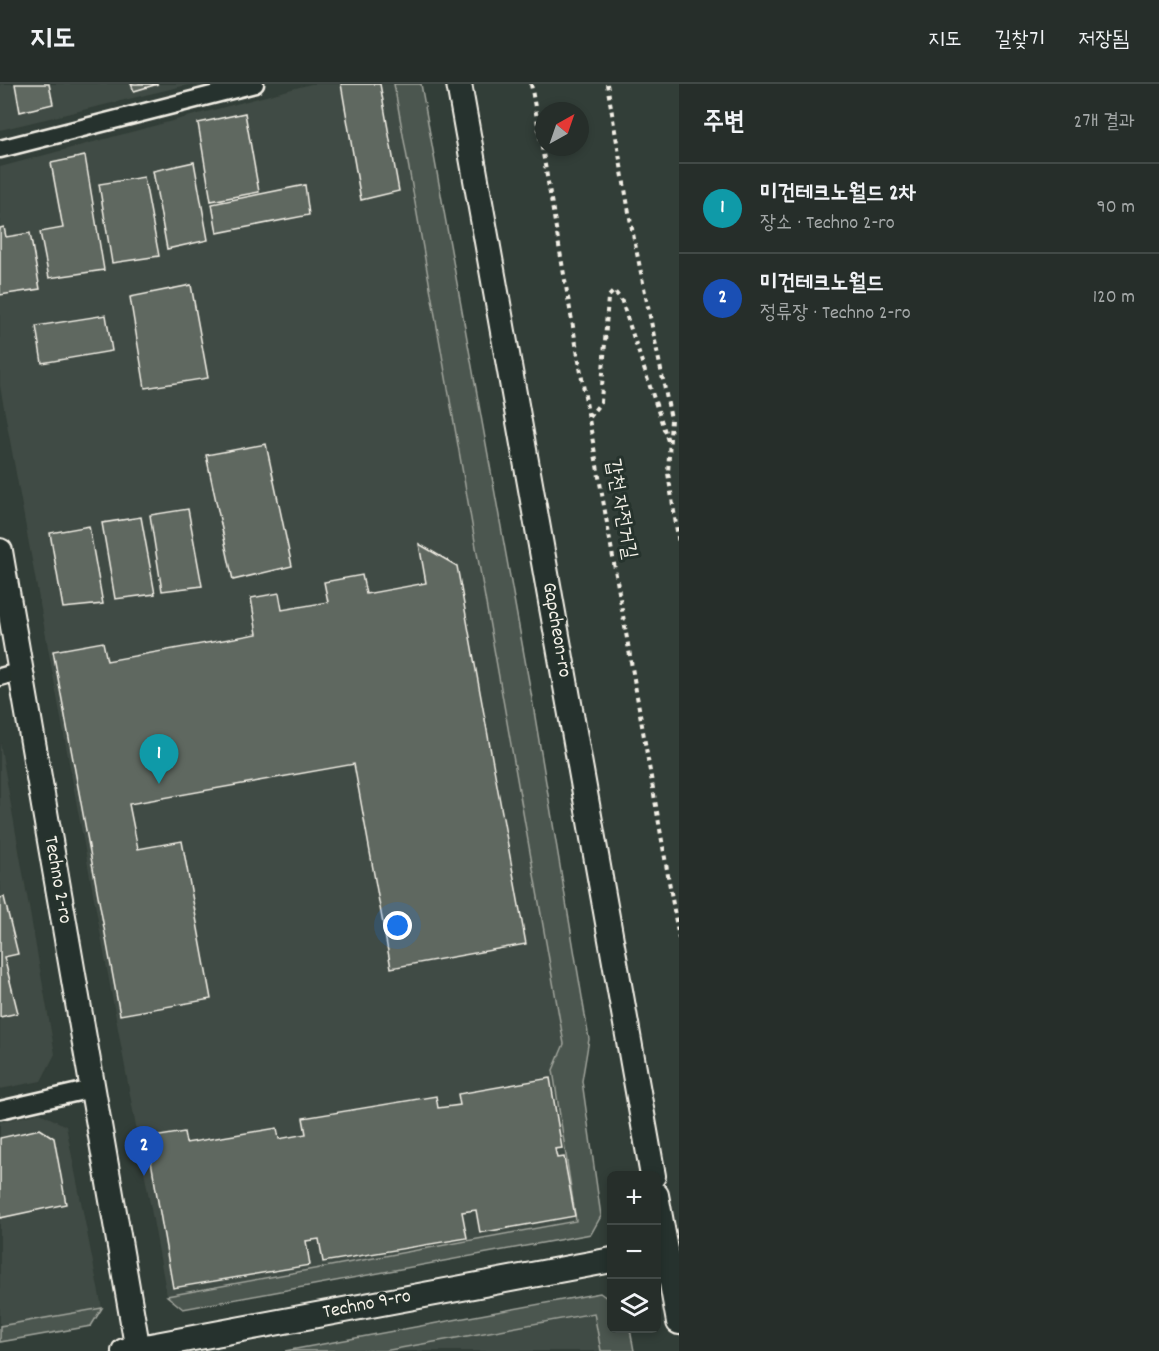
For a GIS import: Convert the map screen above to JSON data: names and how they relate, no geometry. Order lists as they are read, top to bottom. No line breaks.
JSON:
{"streets":{"street":["Gapcheon-ro","Techno 2-ro","Techno 9-ro"],"path":["갑천 자전거길"]},"crossings":[["Techno 2-ro","Techno 9-ro"]],"north":"top right","page":{"header":"지도","nav":["지도","길찾기","저장됨"],"heading":["주변","2개 결과"],"list":[{"mark":"1","name":"미건테크노월드 2차","note":"장소 · Techno 2-ro","value":"90 m"},{"mark":"2","name":"미건테크노월드","note":"정류장 · Techno 2-ro","value":"120 m"}],"pins":["1","2"],"map_buttons":["+","−"]}}
